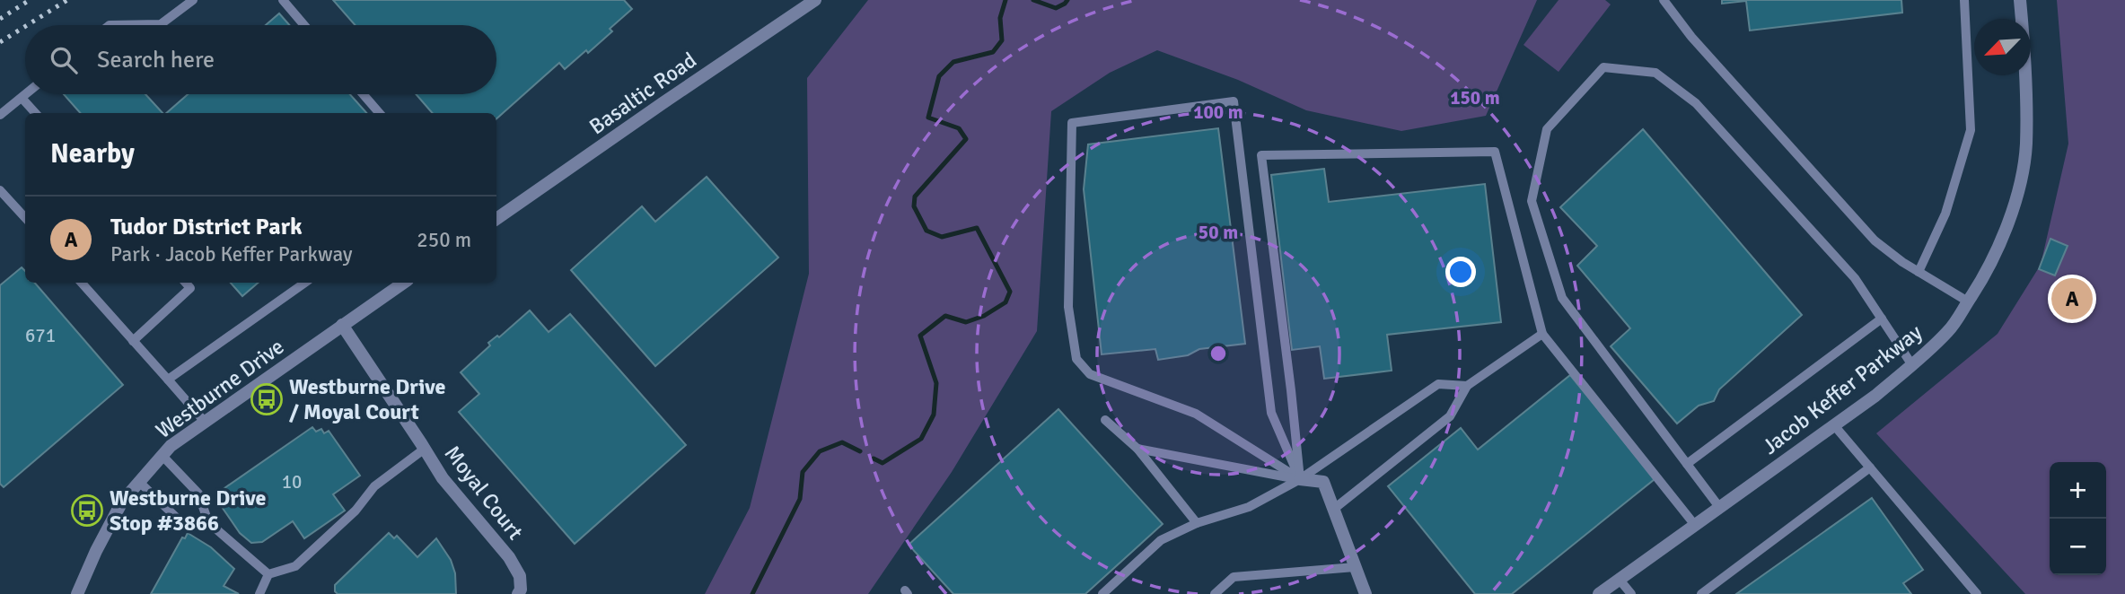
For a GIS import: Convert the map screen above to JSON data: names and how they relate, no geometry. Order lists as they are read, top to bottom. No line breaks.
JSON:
{"streets":{"street":["Basaltic Road","Westburne Drive","Jacob Keffer Parkway","Moyal Court"]},"crossings":[["Westburne Drive","Moyal Court"]],"places":{"bus stop":["Westburne Drive / Moyal Court","Westburne Drive Stop #3866"]},"house_numbers":["671","10"],"north":"bottom left","page":{"search":"Search here","heading":"Nearby","list":[{"mark":"A","name":"Tudor District Park","note":"Park · Jacob Keffer Parkway","value":"250 m"}],"pins":"A","map_buttons":["+","−"]},"rings":["150 m","100 m","50 m"]}
